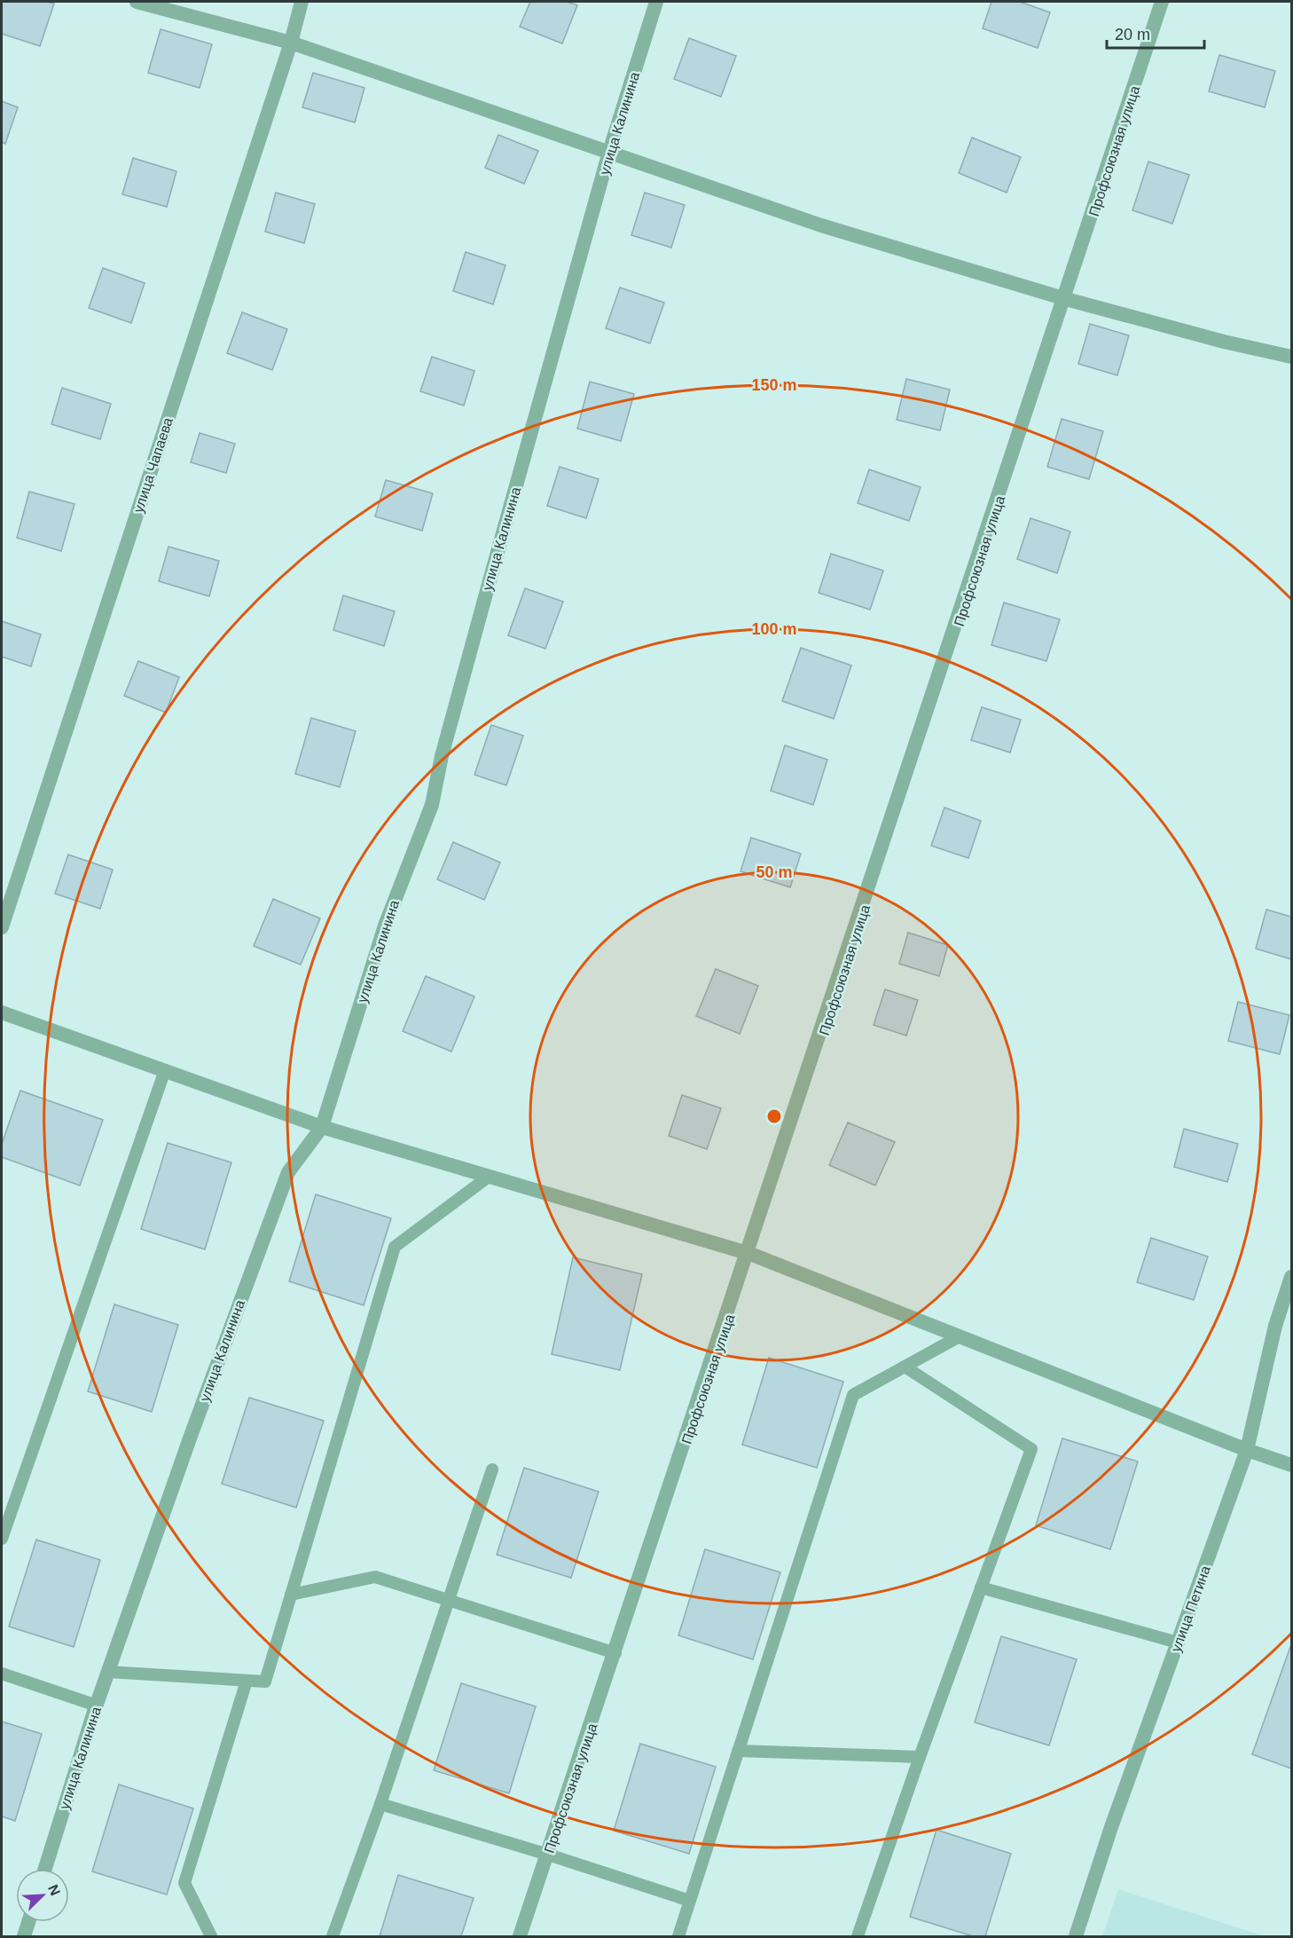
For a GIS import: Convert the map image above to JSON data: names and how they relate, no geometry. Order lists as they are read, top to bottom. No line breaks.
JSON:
{"streets":{"street":["улица Калинина","Профсоюзная улица","улица Чапаева","улица Петина"]},"scale_bar":"20 m","north":"top right","rings":["150 m","100 m","50 m"]}
